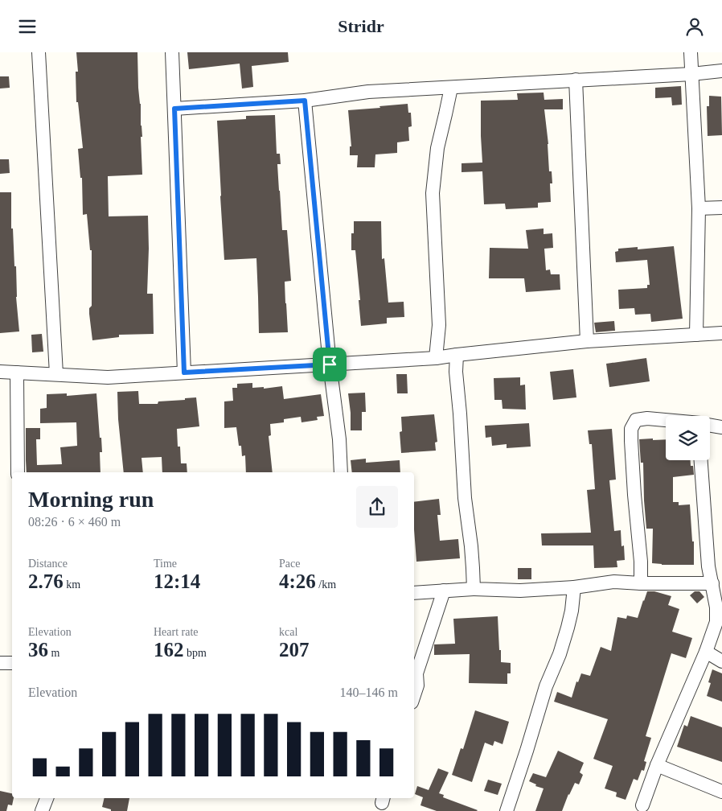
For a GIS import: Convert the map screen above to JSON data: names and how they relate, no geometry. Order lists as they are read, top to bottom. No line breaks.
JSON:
{"page":{"header":"Stridr","heading":["Morning run","08:26 · 6 × 460 m"],"stats":[["Distance","2.76 km"],["Time","12:14"],["Pace","4:26 /km"],["Elevation","36 m"],["Heart rate","162 bpm"],["kcal","207"]],"chart":["Elevation","140–146 m"]}}
